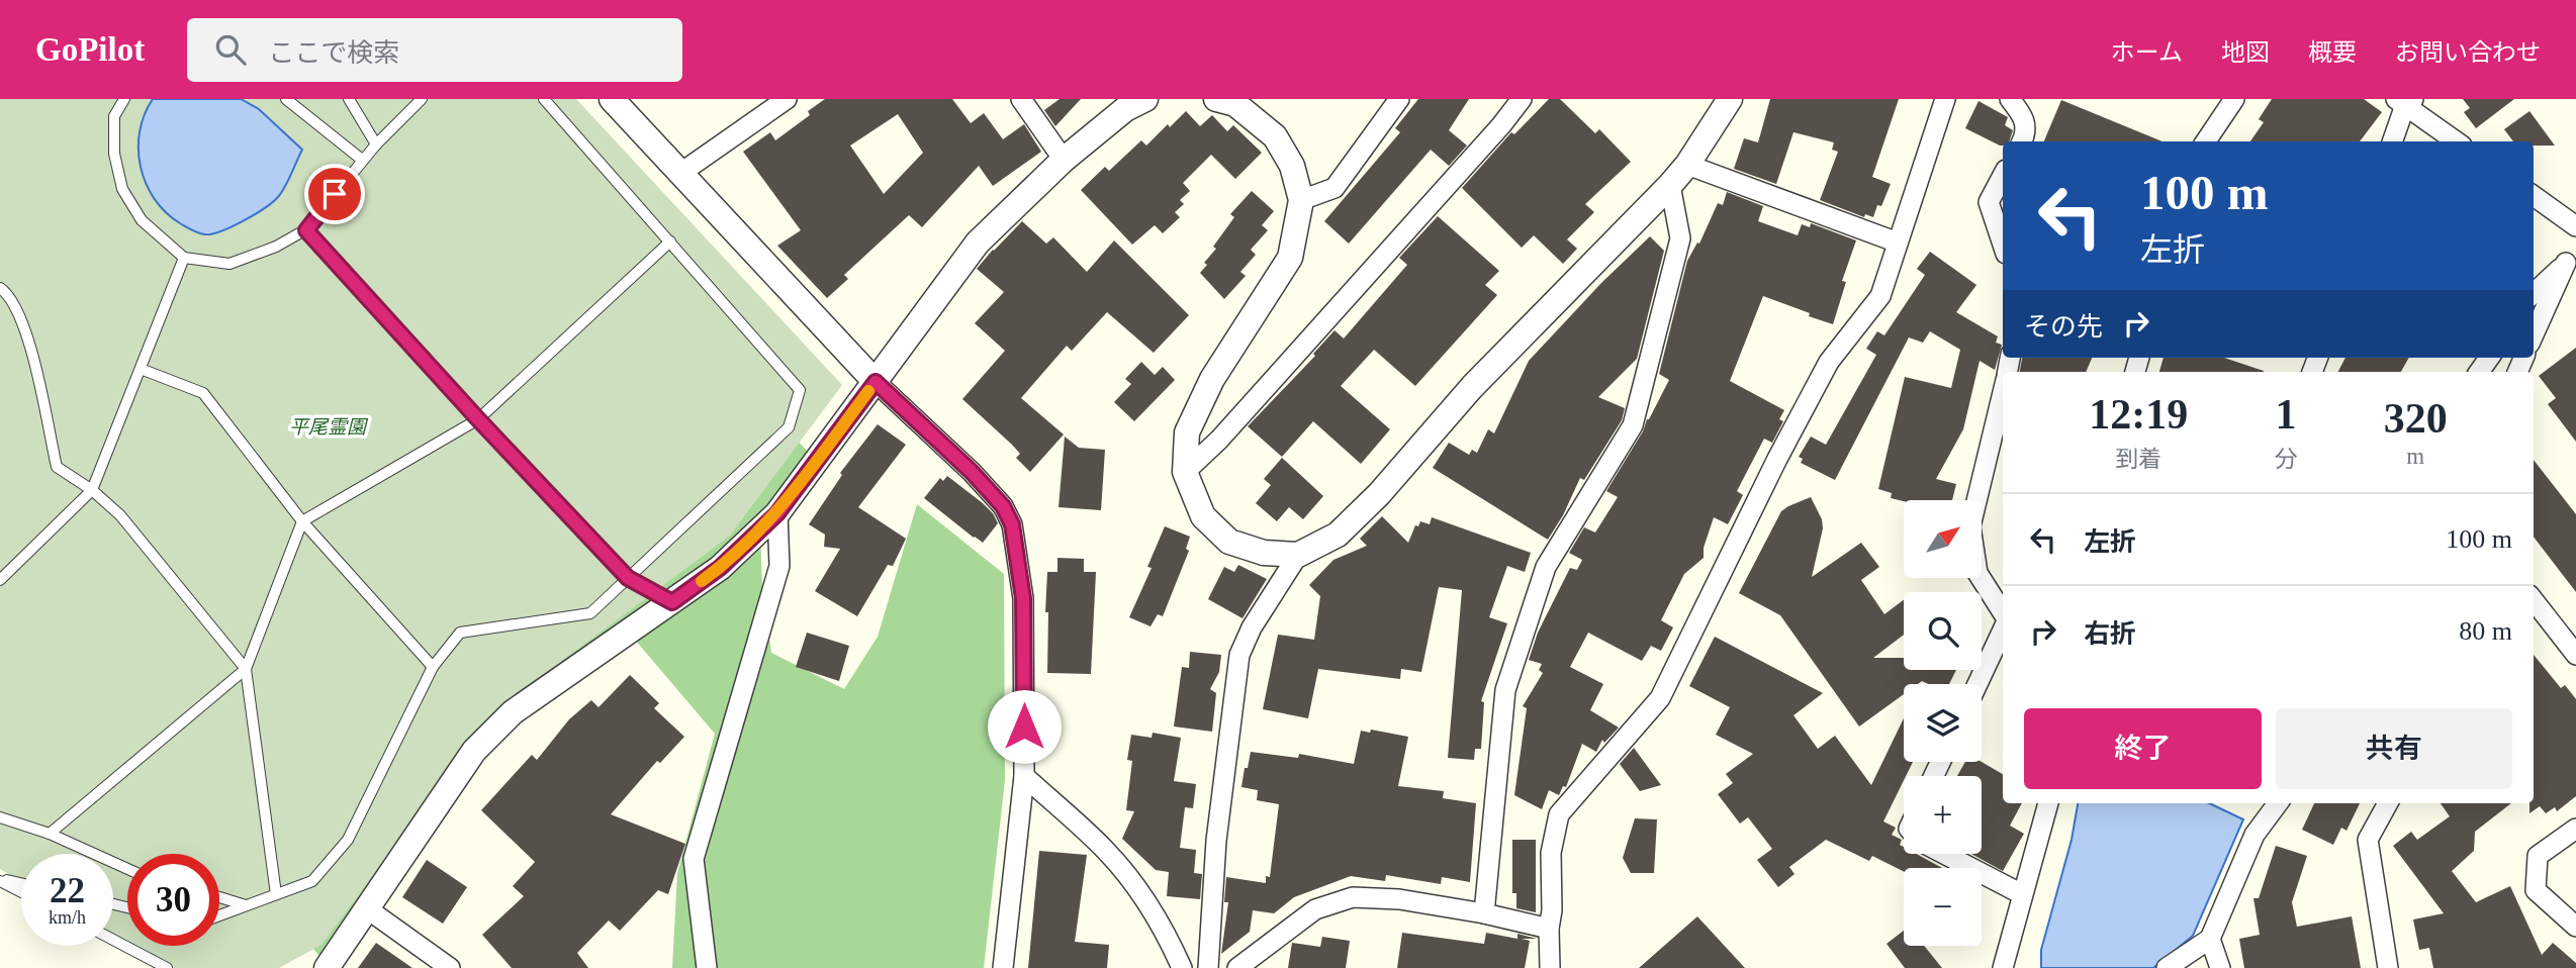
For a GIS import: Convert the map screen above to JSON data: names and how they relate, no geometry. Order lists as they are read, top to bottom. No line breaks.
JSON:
{"parks":["平尾霊園"],"north":"top right","page":{"header":"GoPilot","search":"ここで検索","nav":["ホーム","地図","概要","お問い合わせ"],"turn":["100 m","左折"],"then":"その先","eta":["12:19","到着","1","分","320","m"],"list":[{"name":"左折","value":"100 m"},{"name":"右折","value":"80 m"}],"map_buttons":["+","−"],"buttons":["終了","共有"],"speed":"22 km/h","limit":"30"}}
